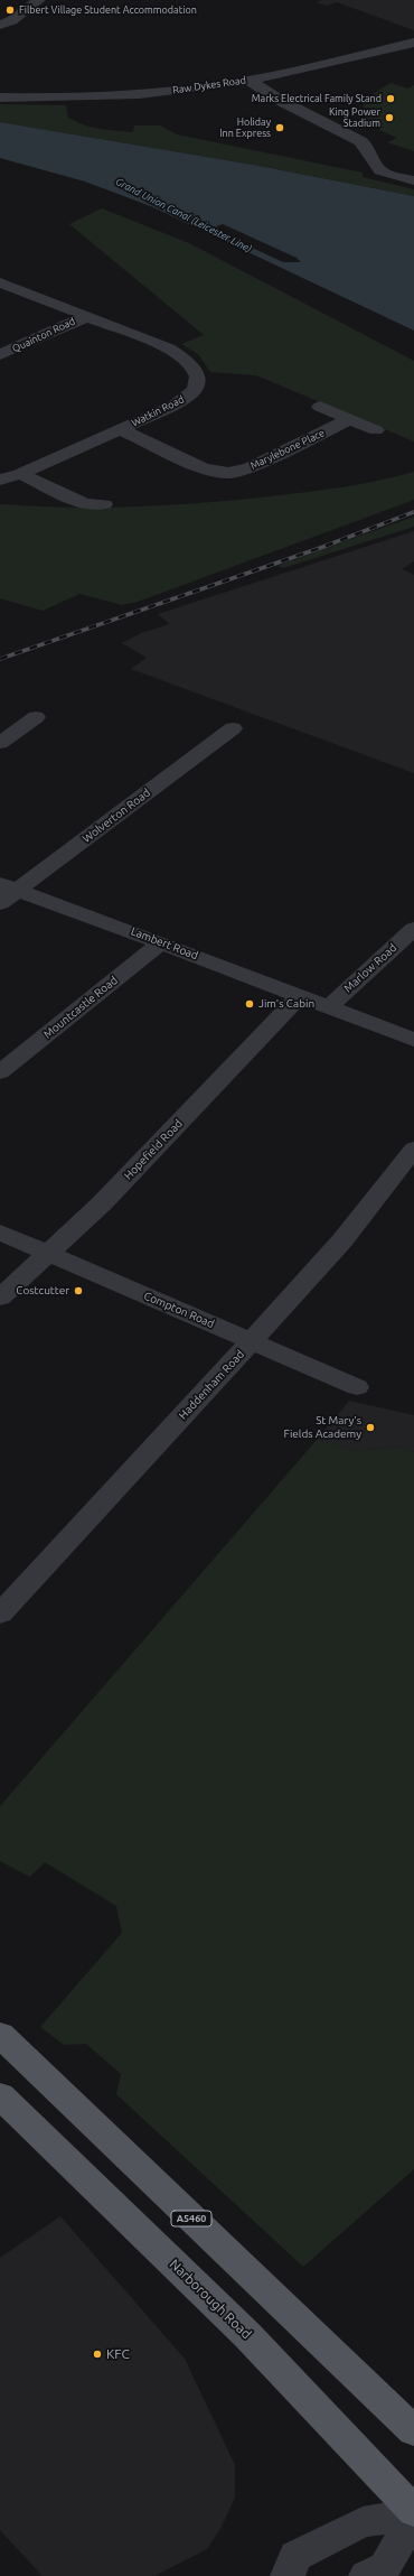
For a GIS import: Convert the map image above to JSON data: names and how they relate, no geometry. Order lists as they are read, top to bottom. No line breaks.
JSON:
{"streets":{"main road":["A5460","Narborough Road"],"street":["Raw Dykes Road","Quainton Road","Watkin Road","Marylebone Place","Wolverton Road","Lambert Road","Marlow Road","Mountcastle Road","Hopefield Road","Compton Road","Haddenham Road"]},"crossings":[["Quainton Road","Watkin Road"],["Watkin Road","Marylebone Place"],["Wolverton Road","Lambert Road"],["Lambert Road","Marlow Road"],["Lambert Road","Mountcastle Road"],["Lambert Road","Hopefield Road"],["Hopefield Road","Compton Road"],["Compton Road","Haddenham Road"]],"water":["Grand Union Canal (Leicester Line)"],"places":["Filbert Village Student Accommodation","Marks Electrical Family Stand","King Power Stadium","Holiday Inn Express","Jim's Cabin","Costcutter","St Mary's Fields Academy","KFC"]}
